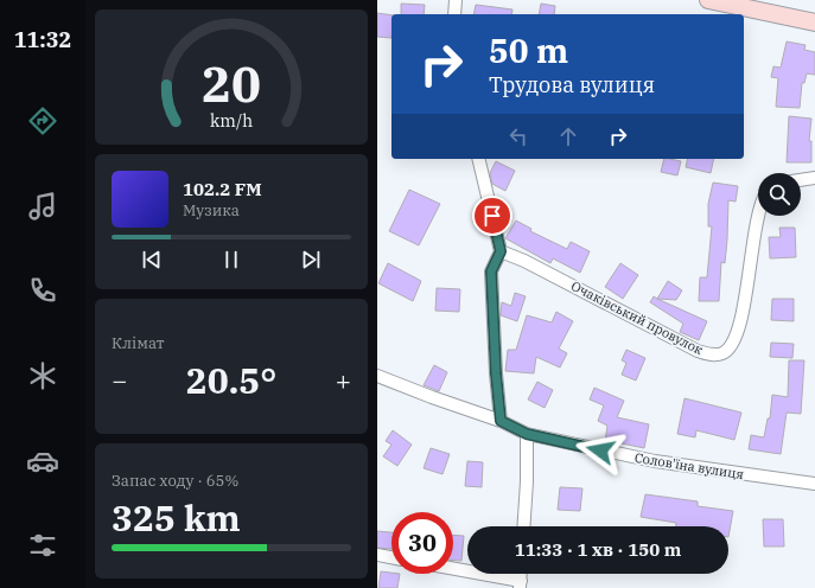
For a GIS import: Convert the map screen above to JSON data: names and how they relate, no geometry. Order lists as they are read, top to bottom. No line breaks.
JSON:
{"streets":{"street":["Очаківський провулок","Солов'їна вулиця"]},"page":{"tabs":"11:32","turn":["50 m","Трудова вулиця"],"song":["102.2 FM","Музика"],"tile":["Клімат",["Запас ходу · 65%","325 km"]],"heat":["−","20.5°","+"],"limit":"30","trip":"11:33 · 1 хв · 150 m","gauge":["20","km/h"]}}
